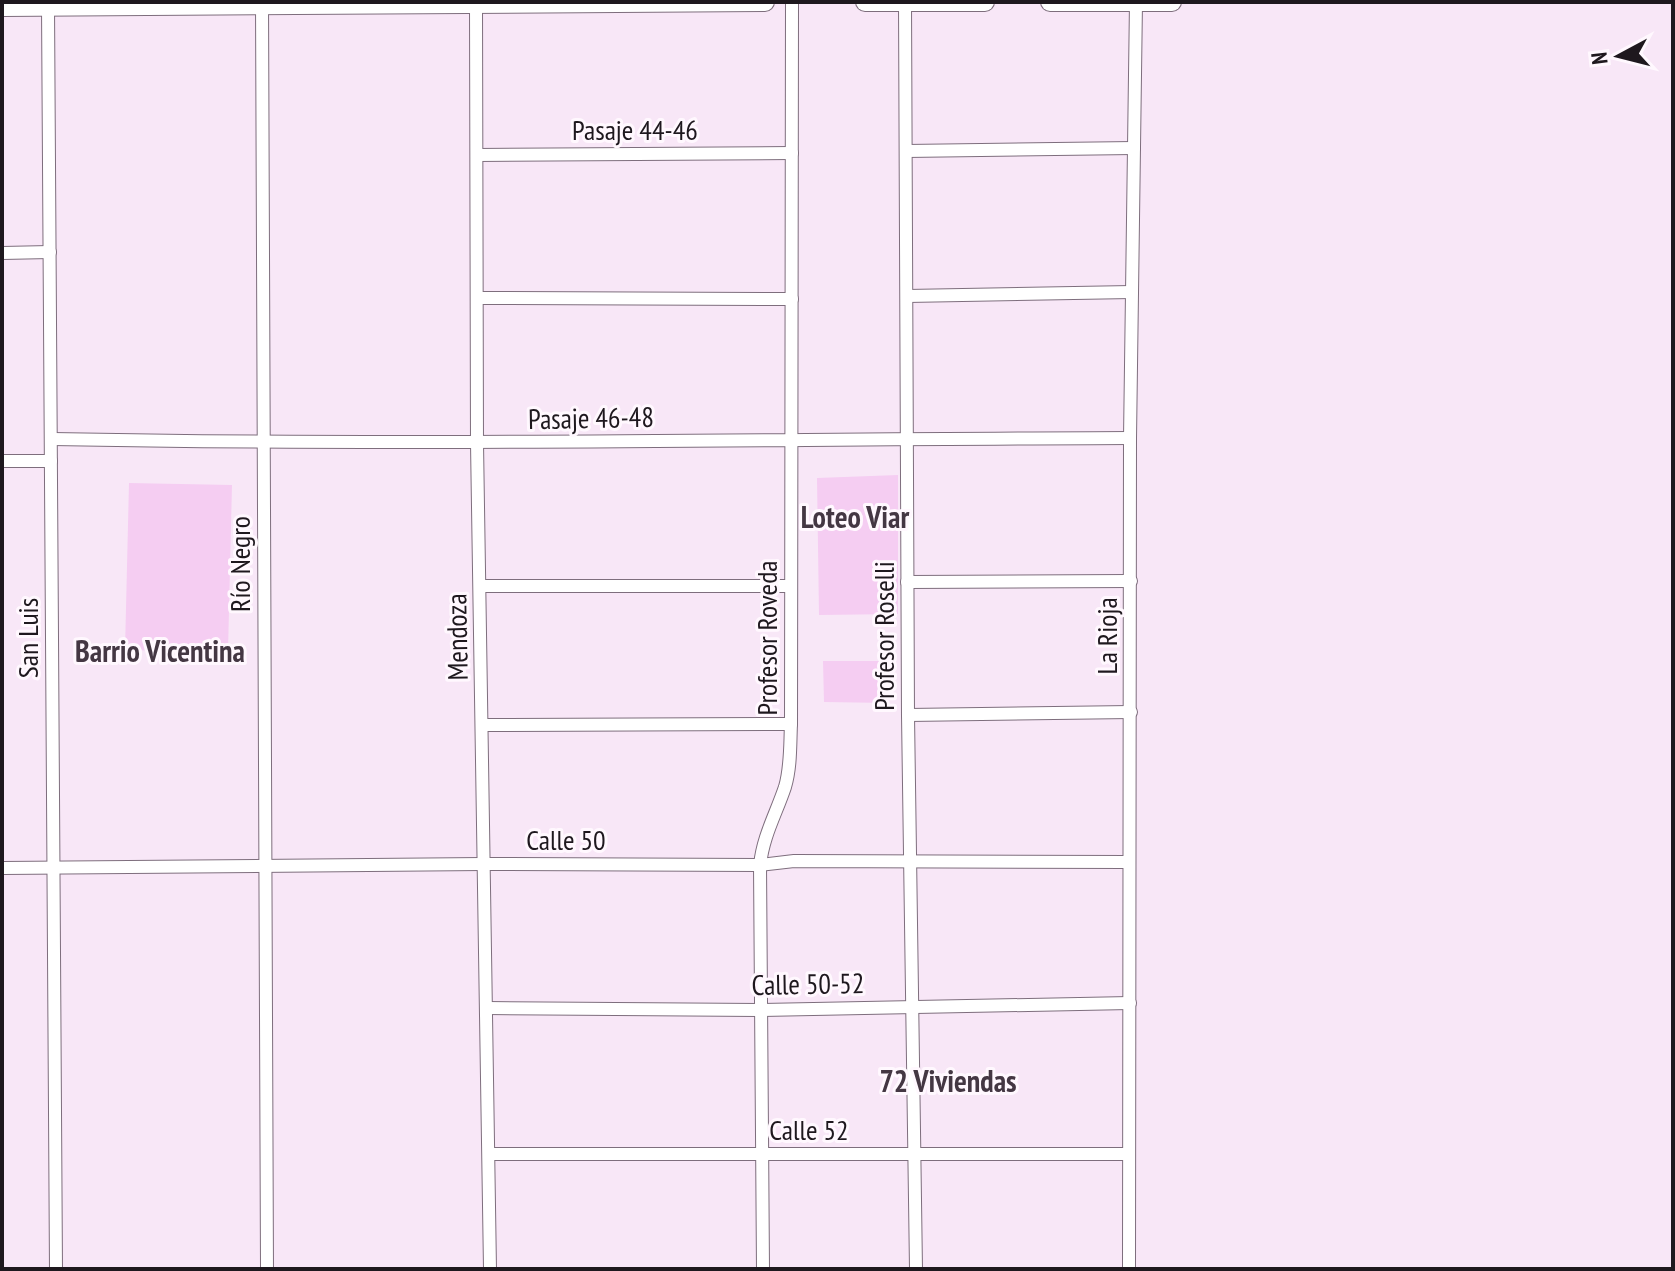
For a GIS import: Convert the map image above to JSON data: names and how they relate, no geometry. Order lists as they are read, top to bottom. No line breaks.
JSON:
{"streets":{"street":["Pasaje 44-46","Pasaje 46-48","Río Negro","Profesor Roselli","La Rioja","Mendoza","San Luis","Profesor Roveda","Calle 50","Calle 50-52","Calle 52"]},"crossings":[["Pasaje 44-46","Mendoza"],["Pasaje 44-46","Profesor Roveda"],["Pasaje 46-48","Río Negro"],["Pasaje 46-48","Profesor Roselli"],["Pasaje 46-48","La Rioja"],["Pasaje 46-48","Mendoza"],["Pasaje 46-48","San Luis"],["Pasaje 46-48","Profesor Roveda"],["Río Negro","Calle 50"],["Profesor Roselli","Calle 50"],["Profesor Roselli","Calle 50-52"],["Profesor Roselli","Calle 52"],["La Rioja","Calle 50"],["La Rioja","Calle 50-52"],["La Rioja","Calle 52"],["Mendoza","Calle 50"],["Mendoza","Calle 50-52"],["Mendoza","Calle 52"],["San Luis","Calle 50"],["Profesor Roveda","Calle 50"],["Profesor Roveda","Calle 50-52"],["Profesor Roveda","Calle 52"]],"districts":["Loteo Viar","Barrio Vicentina","72 Viviendas"],"north":"left"}
